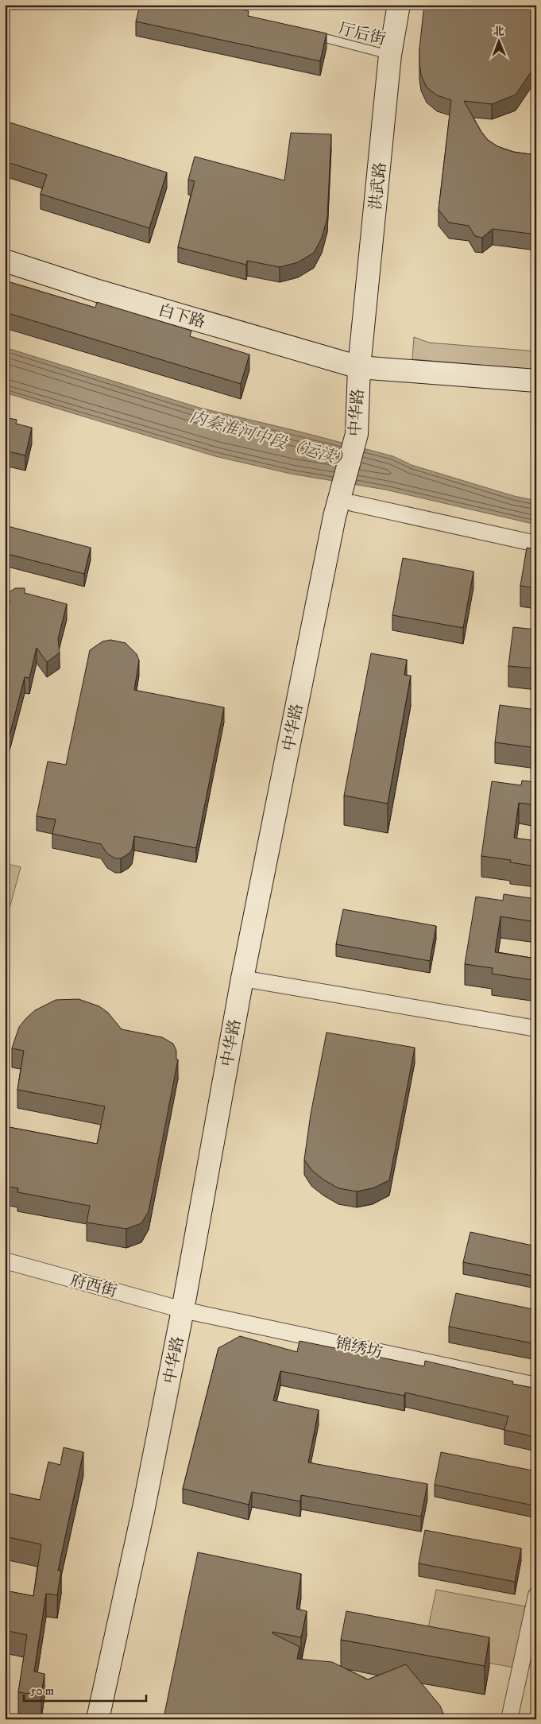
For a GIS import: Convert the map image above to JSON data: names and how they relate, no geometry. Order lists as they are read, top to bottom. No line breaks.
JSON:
{"streets":{"main road":["洪武路","白下路","中华路"],"street":["府西街","锦绣坊"],"lane":["厅后街"]},"crossings":[["厅后街","洪武路"],["洪武路","白下路"],["洪武路","中华路"],["白下路","中华路"],["中华路","府西街"],["中华路","锦绣坊"],["府西街","锦绣坊"]],"water":["内秦淮河中段（运渎）"],"scale_bar":"50 m","north":"top"}
